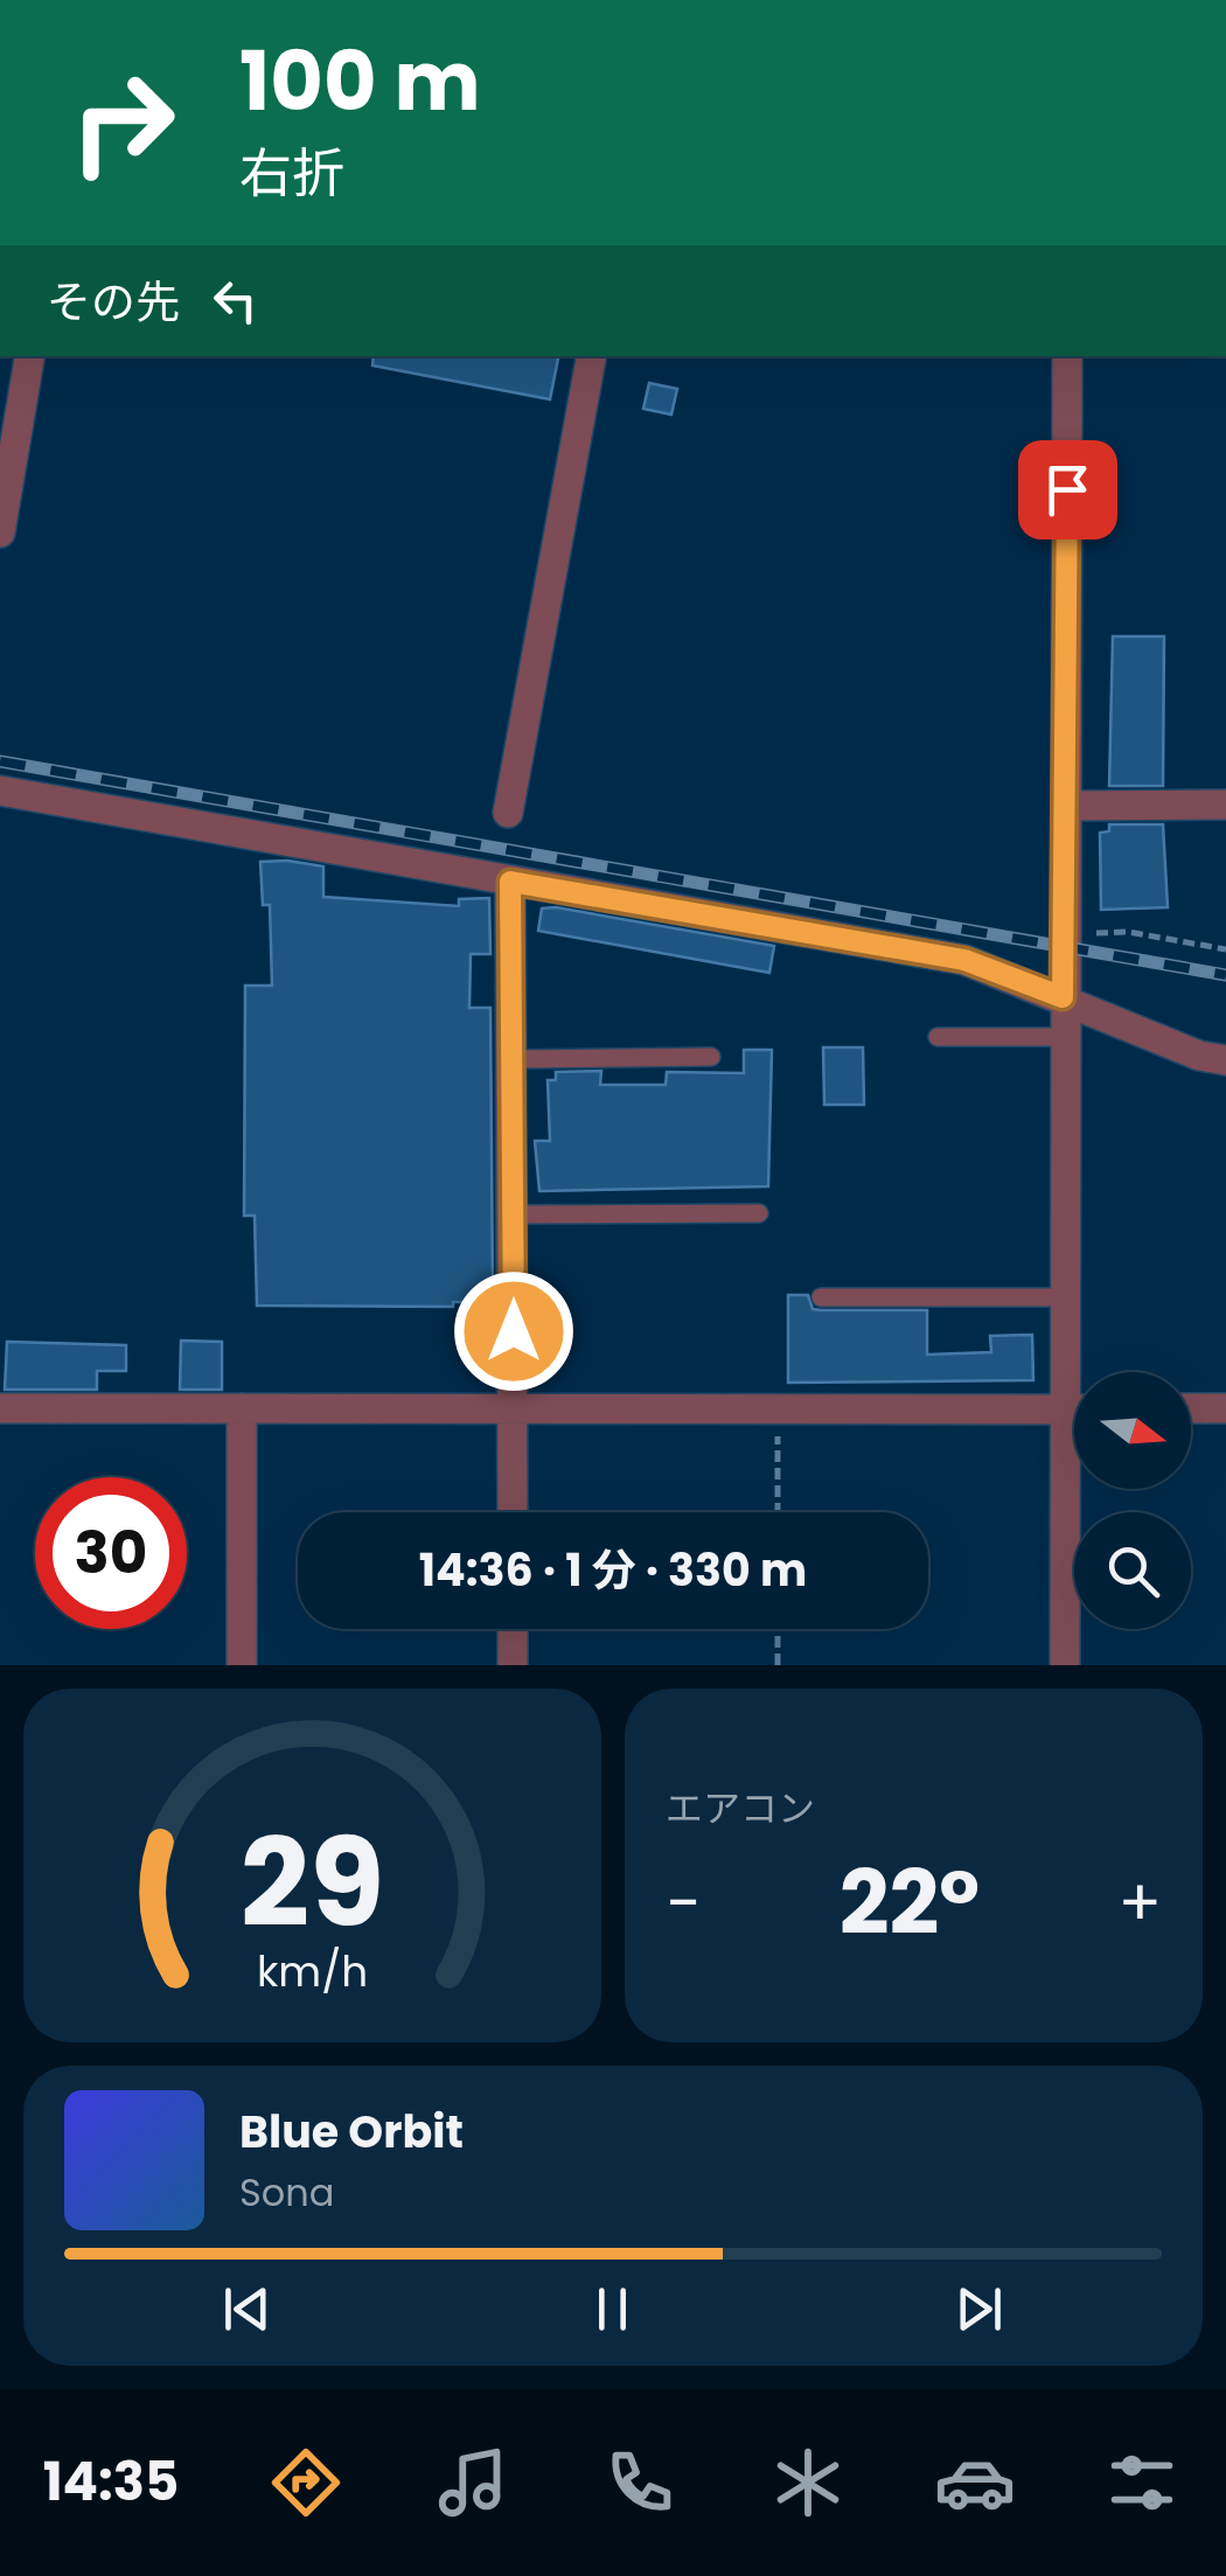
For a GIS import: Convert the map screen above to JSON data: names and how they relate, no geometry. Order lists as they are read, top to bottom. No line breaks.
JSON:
{"north":"right","page":{"turn":["100 m","右折"],"then":"その先","limit":"30","trip":"14:36 · 1 分 · 330 m","tile":"エアコン","heat":["−","22°","+"],"song":["Blue Orbit","Sona"],"tabs":"14:35","gauge":["29","km/h"]}}
